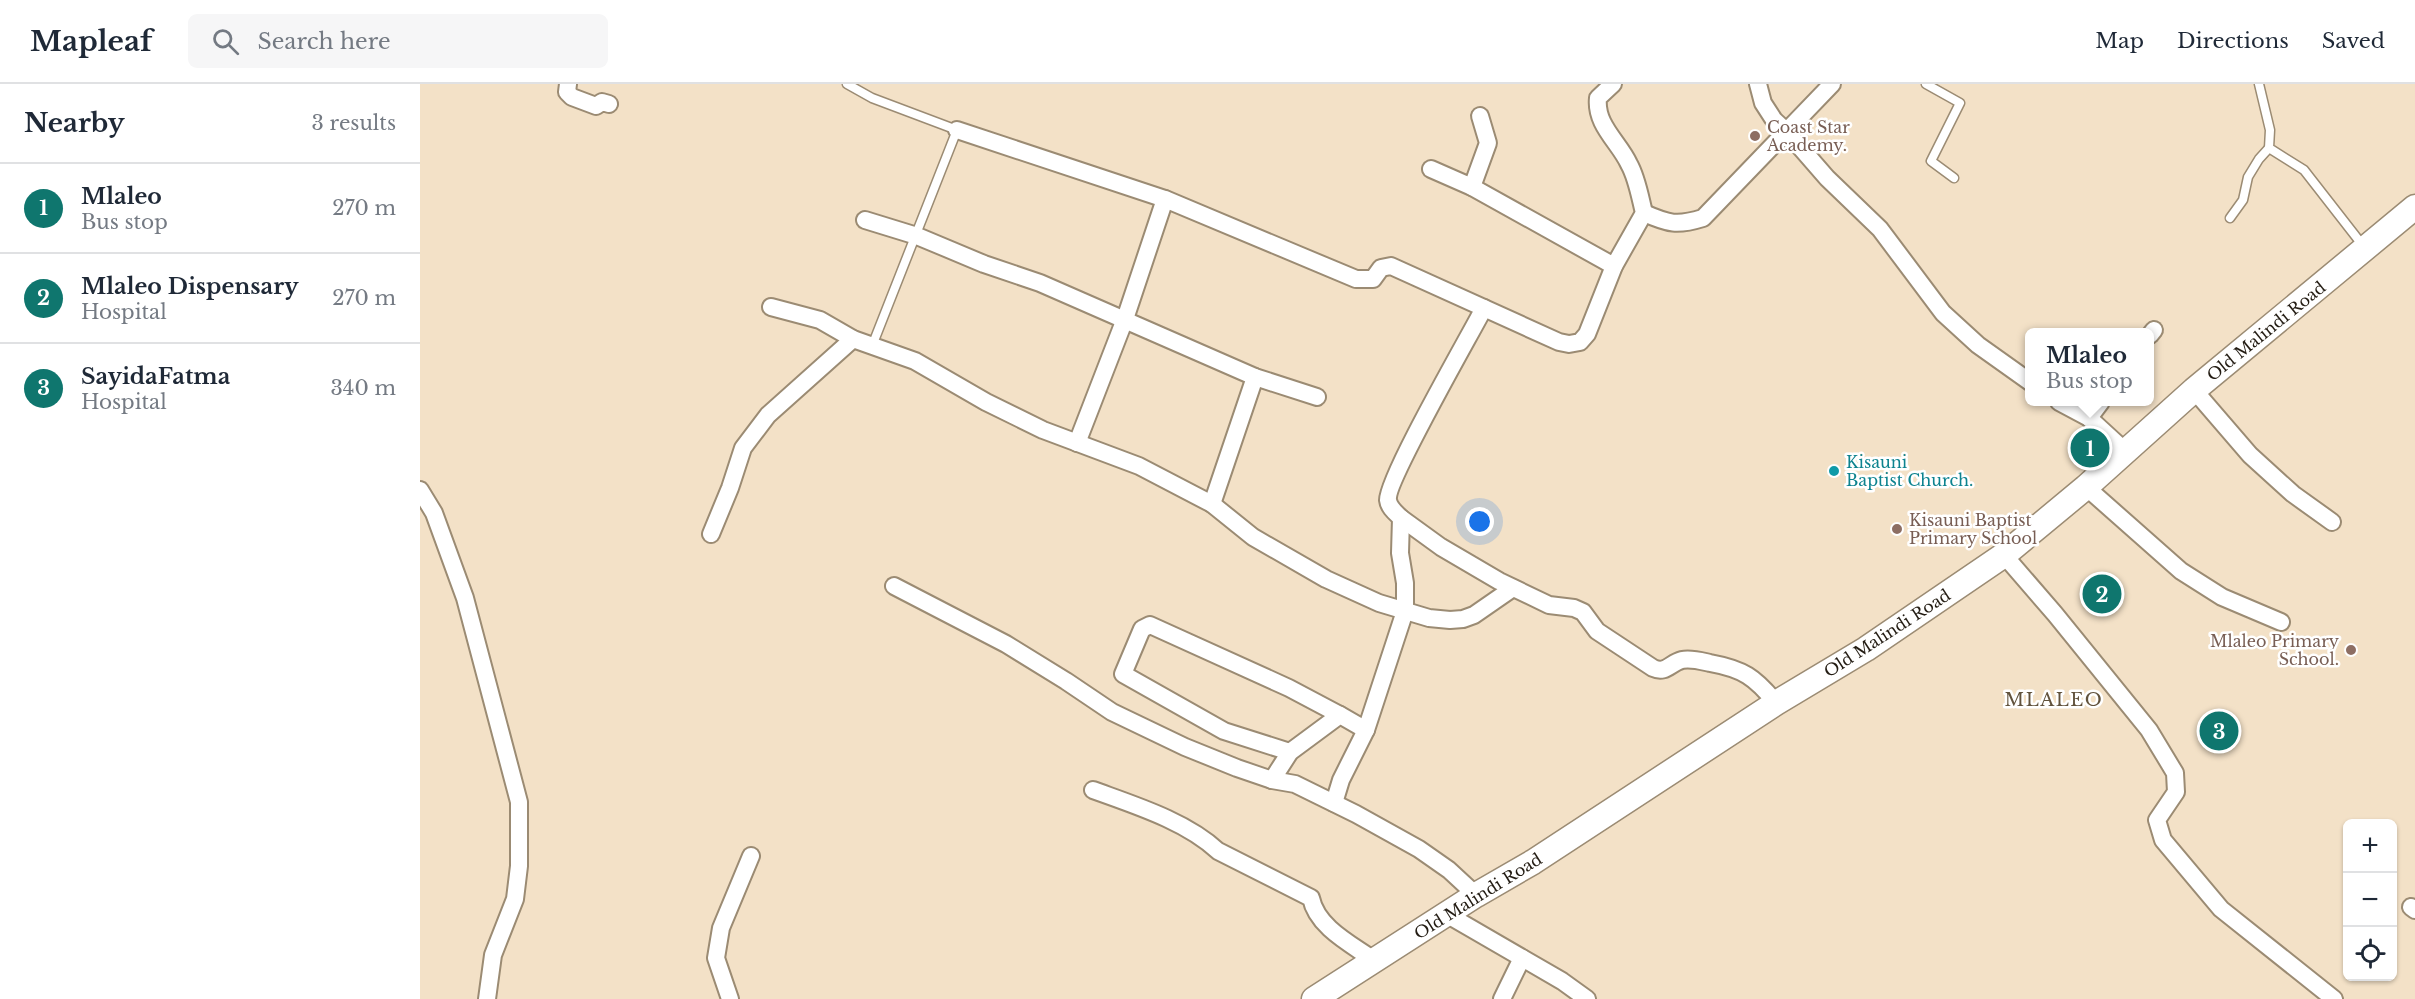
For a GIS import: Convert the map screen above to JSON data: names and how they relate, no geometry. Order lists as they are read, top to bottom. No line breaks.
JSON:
{"streets":{"main road":["Old Malindi Road"]},"districts":["MLALEO"],"places":["Coast Star Academy.","Kisauni Baptist Church.","Kisauni Baptist Primary School","Mlaleo Primary School."],"page":{"header":"Mapleaf","search":"Search here","nav":["Map","Directions","Saved"],"heading":["Nearby","3 results"],"list":[{"mark":"1","name":"Mlaleo","note":"Bus stop","value":"270 m"},{"mark":"2","name":"Mlaleo Dispensary","note":"Hospital","value":"270 m"},{"mark":"3","name":"SayidaFatma","note":"Hospital","value":"340 m"}],"popup":["Mlaleo","Bus stop"],"pins":["1","2","3"],"map_buttons":["+","−"]}}
